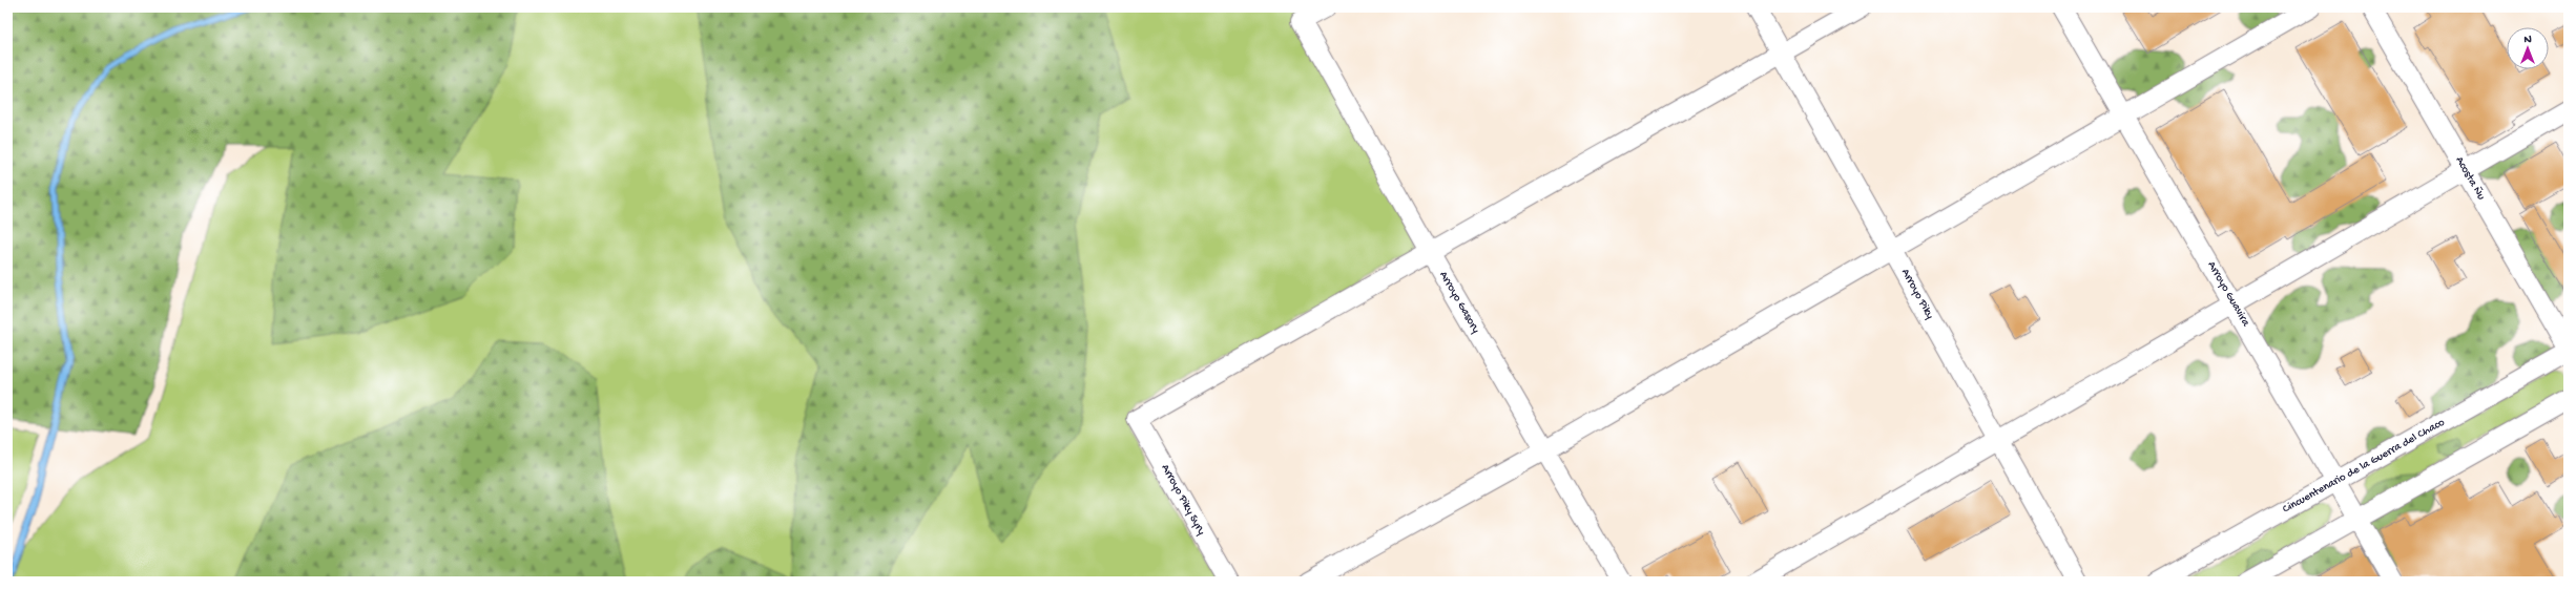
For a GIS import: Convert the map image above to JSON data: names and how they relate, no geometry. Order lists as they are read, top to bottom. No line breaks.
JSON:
{"streets":{"street":["Acosta Ñu","Arroyo Piky","Arroyo Guavira","Arroyo Gasory","Cincuentenario de la Guerra del Chaco","Arroyo Piky Syry"]},"crossings":[["Acosta Ñu","Cincuentenario de la Guerra del Chaco"],["Arroyo Guavira","Cincuentenario de la Guerra del Chaco"],["Arroyo Gasory","Arroyo Piky Syry"]],"north":"top"}
